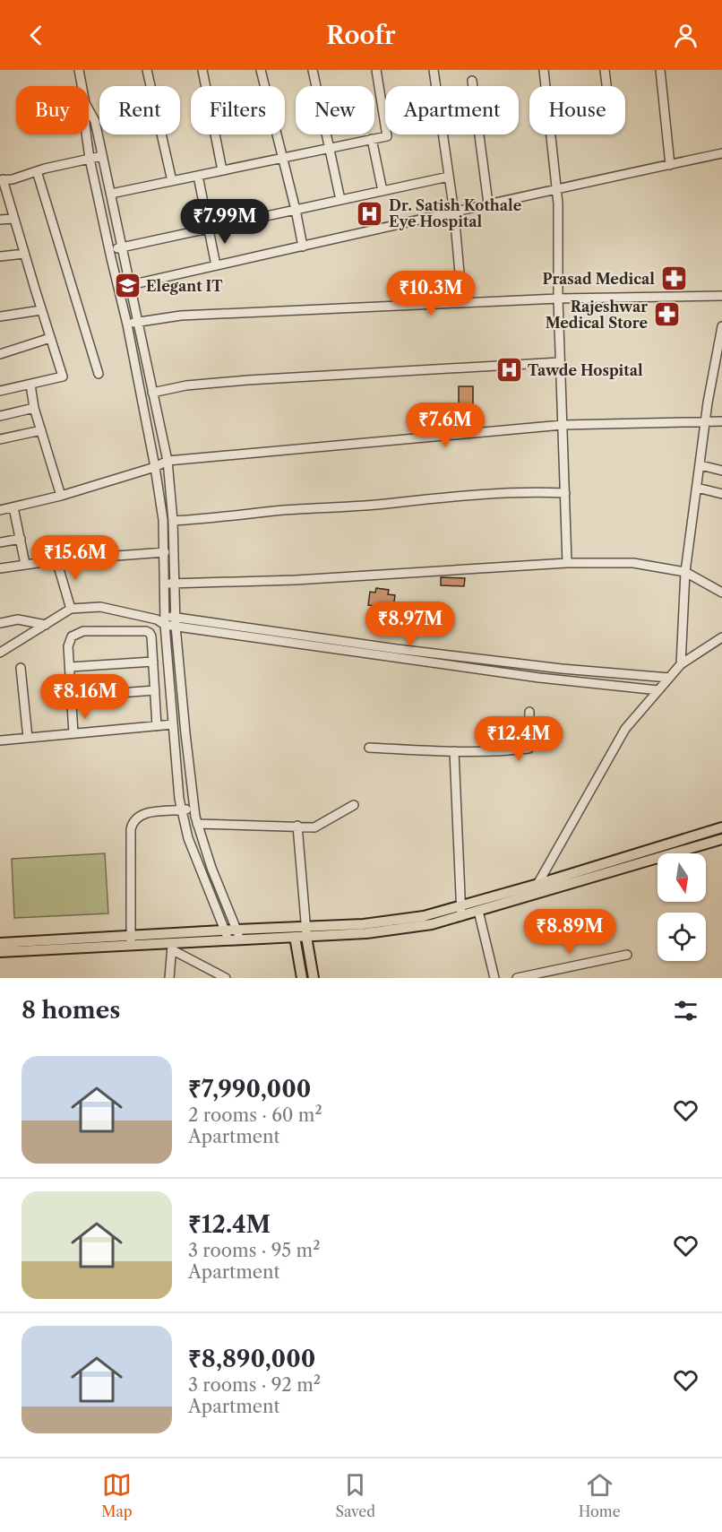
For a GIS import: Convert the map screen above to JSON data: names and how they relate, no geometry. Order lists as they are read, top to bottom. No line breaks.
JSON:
{"places":{"hospital":["Dr. Satish Kothale Eye Hospital","Tawde Hospital"],"pharmacy":["Prasad Medical","Rajeshwar Medical Store"],"school or university":["Elegant IT"]},"north":"bottom","page":{"header":"Roofr","chip":["Buy","Rent","Filters","New","Apartment","House"],"price":["₹7.99M","₹10.3M","₹7.6M","₹15.6M","₹8.97M","₹8.16M","₹12.4M","₹8.89M"],"heading":"8 homes","list":[{"name":"₹7,990,000","note":"2 rooms · 60 m² · Apartment"},{"name":"₹12.4M","note":"3 rooms · 95 m² · Apartment"},{"name":"₹8,890,000","note":"3 rooms · 92 m² · Apartment"}],"tabs":["Map","Saved","Home"]}}
